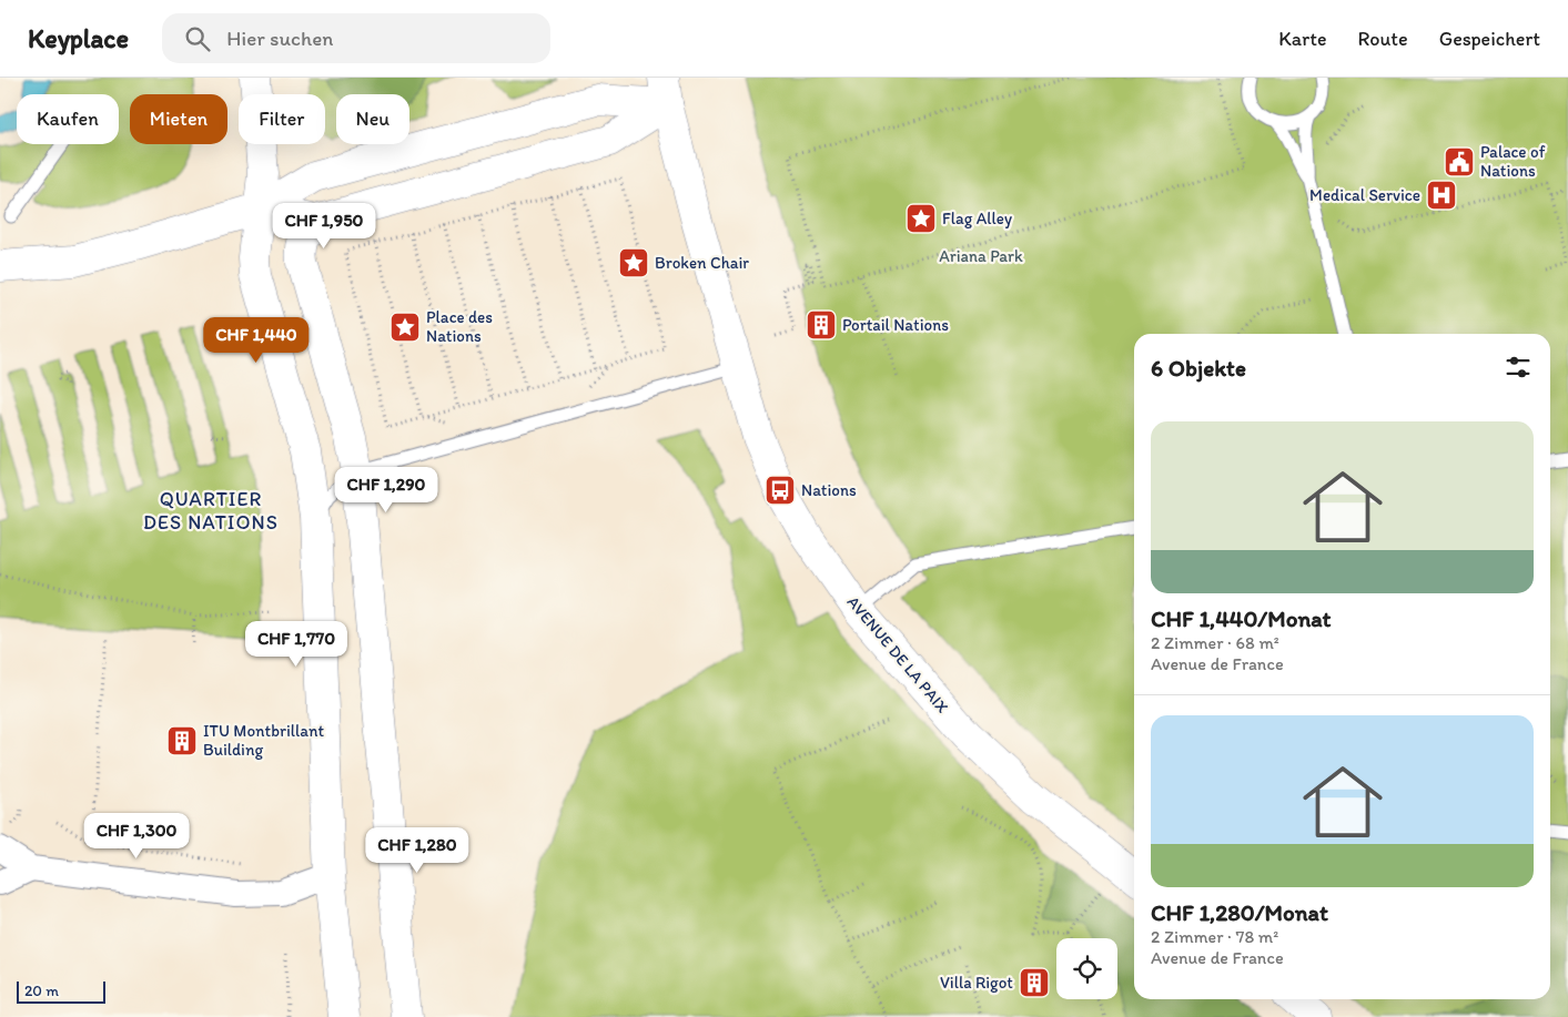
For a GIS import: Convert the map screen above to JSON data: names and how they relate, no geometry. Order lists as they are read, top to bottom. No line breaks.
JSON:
{"streets":{"main road":["AVENUE DE LA PAIX"]},"districts":["QUARTIER DES NATIONS"],"parks":["Ariana Park"],"places":{"public building":["Palace of Nations"],"hospital":["Medical Service"],"place":["Flag Alley","Broken Chair","Place des Nations"],"building":["Portail Nations","ITU Montbrillant Building","Villa Rigot"],"bus stop":["Nations"]},"scale_bar":"20 m","page":{"header":"Keyplace","search":"Hier suchen","nav":["Karte","Route","Gespeichert"],"chip":["Kaufen","Mieten","Filter","Neu"],"price":["CHF 1,950","CHF 1,440","CHF 1,290","CHF 1,770","CHF 1,300","CHF 1,280"],"heading":"6 Objekte","list":[{"name":"CHF 1,440/Monat","note":"2 Zimmer · 68 m² · Avenue de France"},{"name":"CHF 1,280/Monat","note":"2 Zimmer · 78 m² · Avenue de France"}],"scale":"20 m"}}
